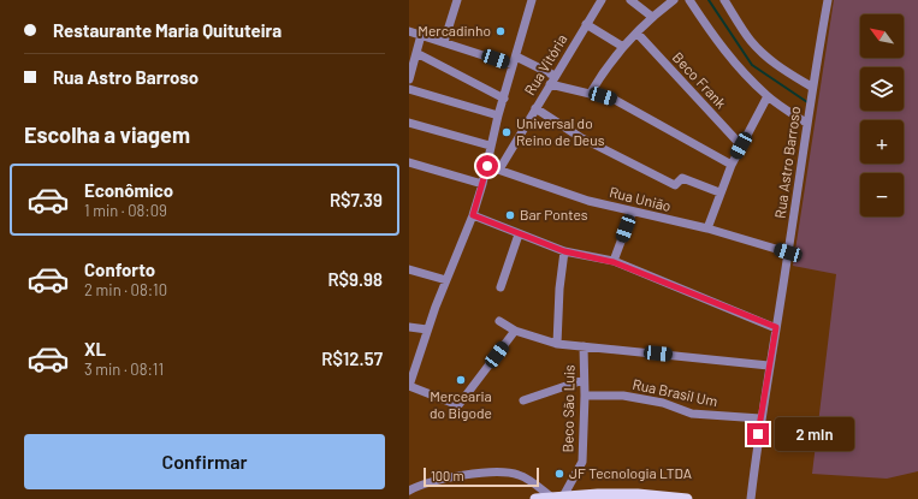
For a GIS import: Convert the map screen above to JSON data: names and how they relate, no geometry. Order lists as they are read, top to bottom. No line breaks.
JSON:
{"streets":{"street":["Rua Vitória","Beco Frank","Rua Astro Barroso","Rua União","Rua Brasil Um","Beco São Luis"]},"crossings":[["Rua Vitória","Rua União"],["Rua Astro Barroso","Rua União"],["Rua Astro Barroso","Rua Brasil Um"],["Rua Brasil Um","Beco São Luis"]],"places":["Mercadinho","Universal do Reino de Deus","Bar Pontes","Mercearia do Bigode","JF Tecnologia LTDA"],"scale_bar":"100 m","north":"top left","page":{"banner":["Restaurante Maria Quituteira","Rua Astro Barroso"],"map_buttons":["+","−"],"heading":"Escolha a viagem","list":[{"name":"Econômico","note":"1 min · 08:09","value":"R$7.39"},{"name":"Conforto","note":"2 min · 08:10","value":"R$9.98"},{"name":"XL","note":"3 min · 08:11","value":"R$12.57"}],"bubble":"2 min","buttons":"Confirmar","scale":"100 m"}}
